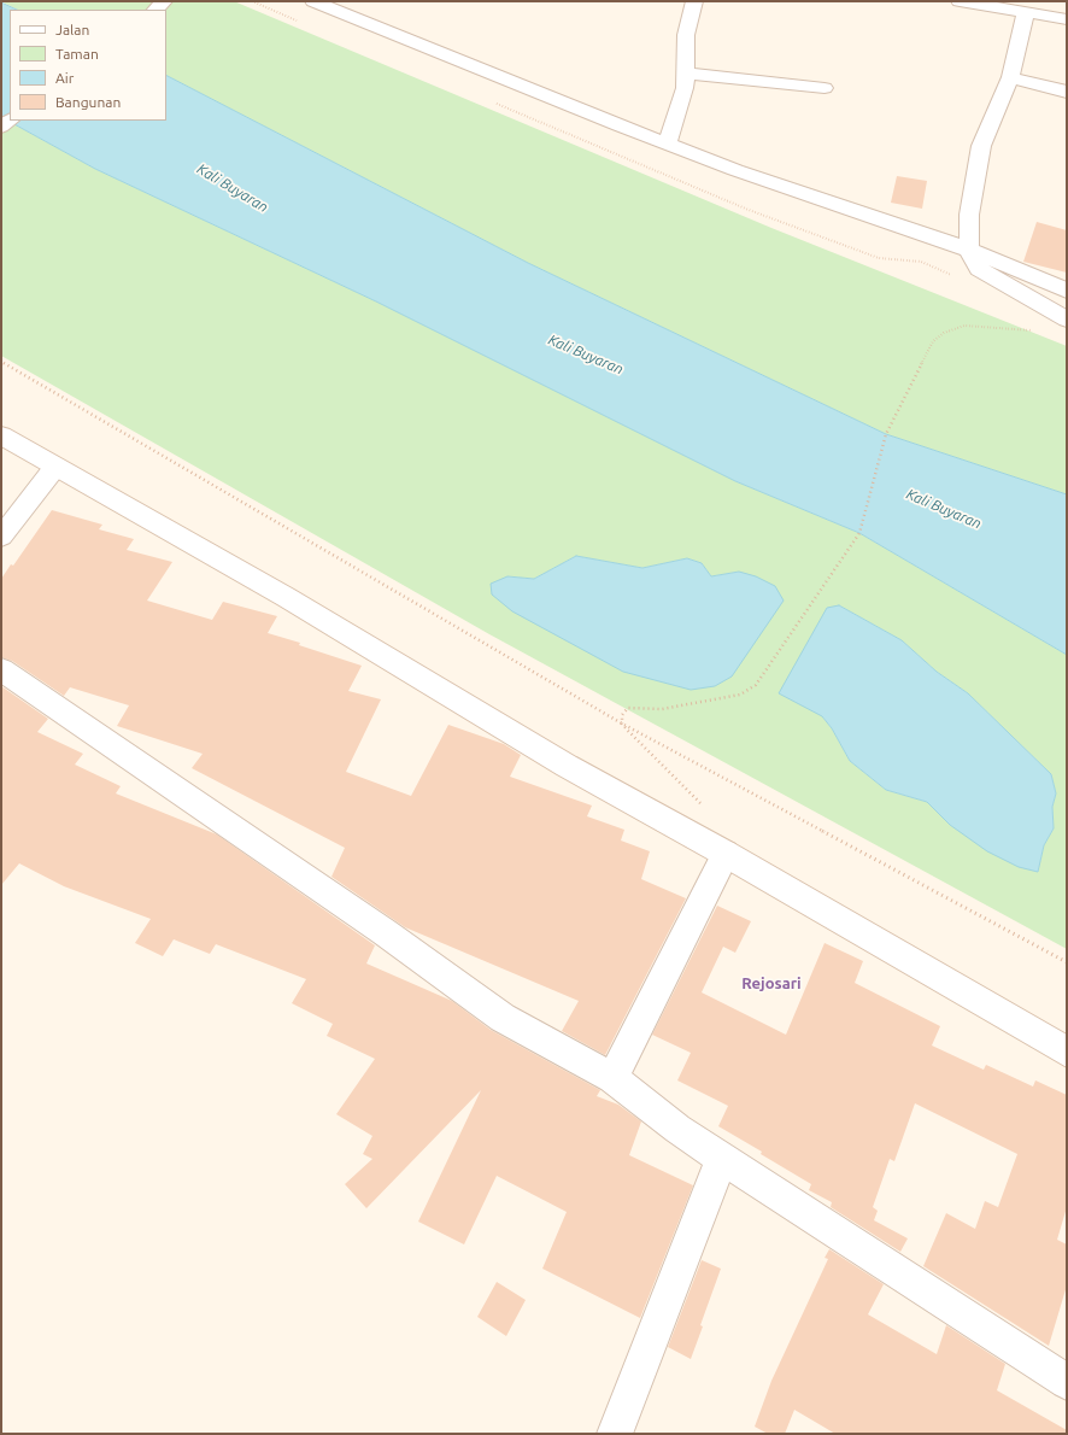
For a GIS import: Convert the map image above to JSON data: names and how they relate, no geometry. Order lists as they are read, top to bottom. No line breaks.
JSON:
{"districts":["Rejosari"],"water":["Kali Buyaran"],"legend":["Jalan","Taman","Air","Bangunan"]}
